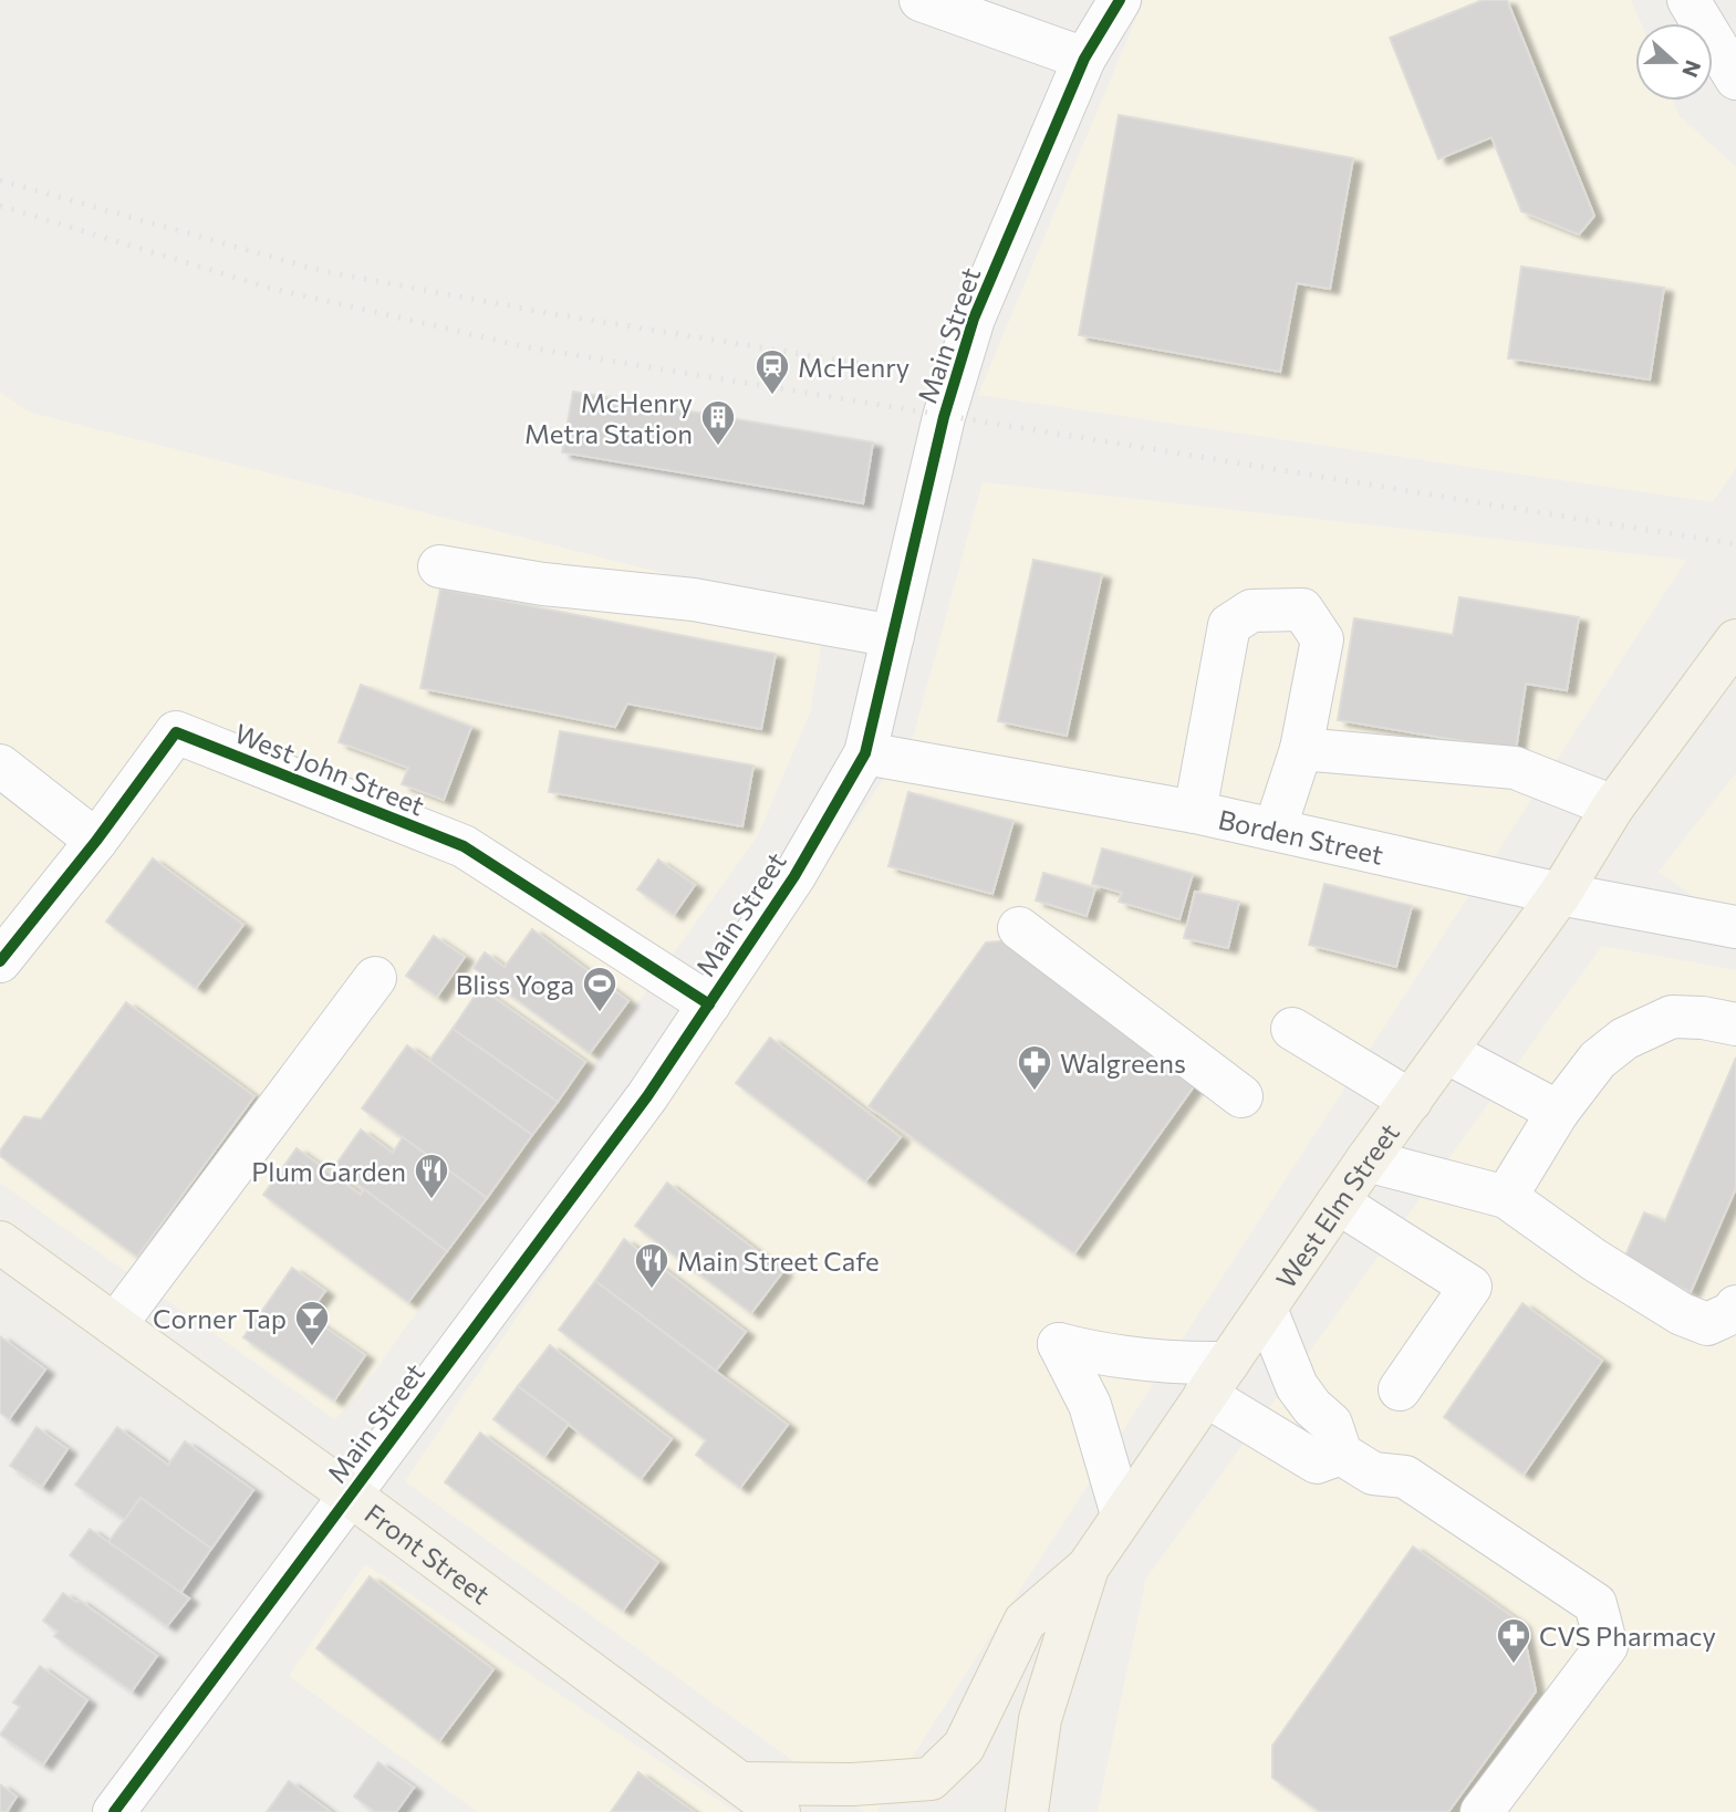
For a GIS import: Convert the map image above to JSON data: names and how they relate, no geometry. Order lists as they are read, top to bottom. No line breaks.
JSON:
{"streets":{"main road":["West Elm Street","Front Street"],"street":["Main Street","West John Street","Borden Street"]},"crossings":[["Main Street","West John Street"],["Main Street","Borden Street"],["Main Street","Front Street"],["Borden Street","West Elm Street"]],"places":{"station":["McHenry"],"building":["McHenry Metra Station"],"sports":["Bliss Yoga"],"pharmacy":["Walgreens","CVS Pharmacy"],"restaurant":["Plum Garden","Main Street Cafe"],"bar":["Corner Tap"]},"north":"right"}
